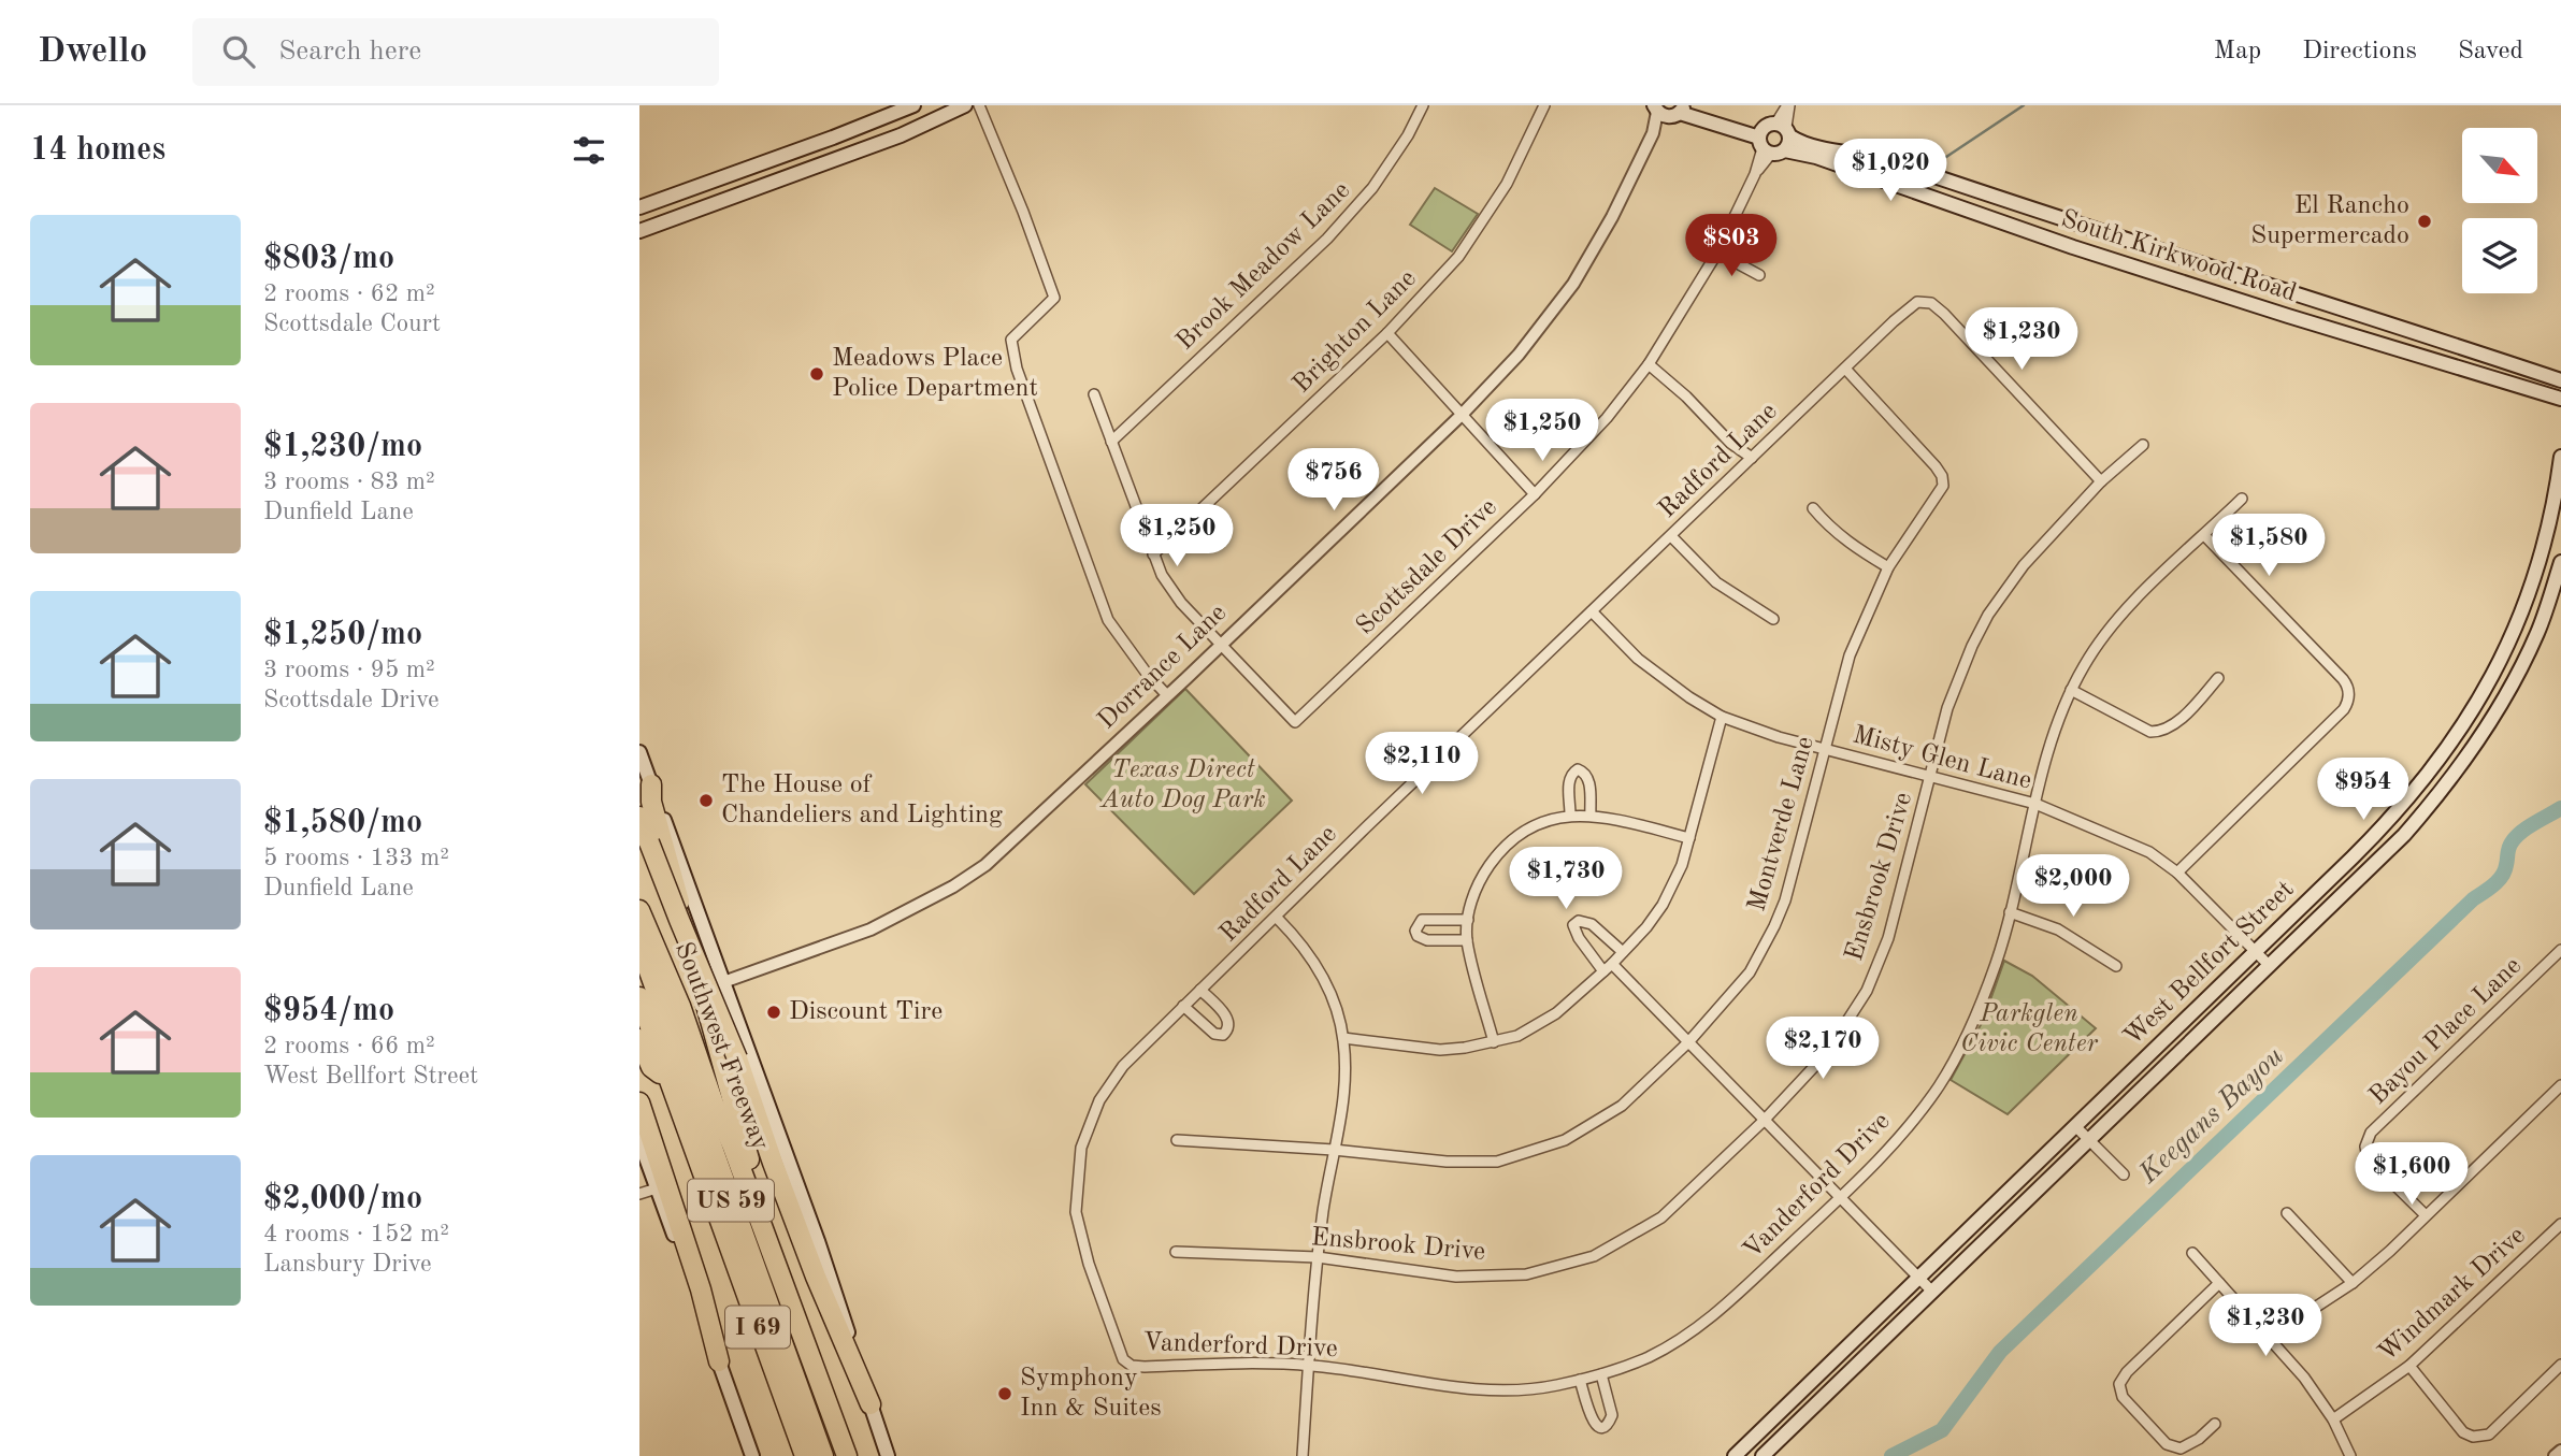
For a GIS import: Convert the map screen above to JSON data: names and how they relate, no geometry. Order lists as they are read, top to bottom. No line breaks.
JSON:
{"streets":{"highway":["Southwest Freeway","US 59","I 69"],"main road":["South Kirkwood Road","West Bellfort Street"],"street":["Brook Meadow Lane","Brighton Lane","Radford Lane","Scottsdale Drive","Dorrance Lane","Misty Glen Lane","Montverde Lane","Ensbrook Drive","Bayou Place Lane","Vanderford Drive","Windmark Drive"]},"crossings":[["Radford Lane","Misty Glen Lane"],["Radford Lane","Montverde Lane"],["Radford Lane","Ensbrook Drive"],["Radford Lane","Vanderford Drive"],["Scottsdale Drive","Dorrance Lane"],["Misty Glen Lane","Montverde Lane"],["Misty Glen Lane","Ensbrook Drive"],["Misty Glen Lane","West Bellfort Street"],["Misty Glen Lane","Vanderford Drive"]],"water":["Keegans Bayou"],"parks":["Texas Direct Auto Dog Park","Parkglen Civic Center"],"places":["El Rancho Supermercado","Meadows Place Police Department","The House of Chandeliers and Lighting","Discount Tire","Symphony Inn & Suites"],"north":"bottom right","page":{"header":"Dwello","search":"Search here","nav":["Map","Directions","Saved"],"heading":"14 homes","price":["$1,020","$803","$1,230","$1,250","$756","$1,250","$1,580","$2,110","$954","$1,730","$2,000","$2,170","$1,600","$1,230"],"list":[{"name":"$803/mo","note":"2 rooms · 62 m² · Scottsdale Court"},{"name":"$1,230/mo","note":"3 rooms · 83 m² · Dunfield Lane"},{"name":"$1,250/mo","note":"3 rooms · 95 m² · Scottsdale Drive"},{"name":"$1,580/mo","note":"5 rooms · 133 m² · Dunfield Lane"},{"name":"$954/mo","note":"2 rooms · 66 m² · West Bellfort Street"},{"name":"$2,000/mo","note":"4 rooms · 152 m² · Lansbury Drive"}]}}
